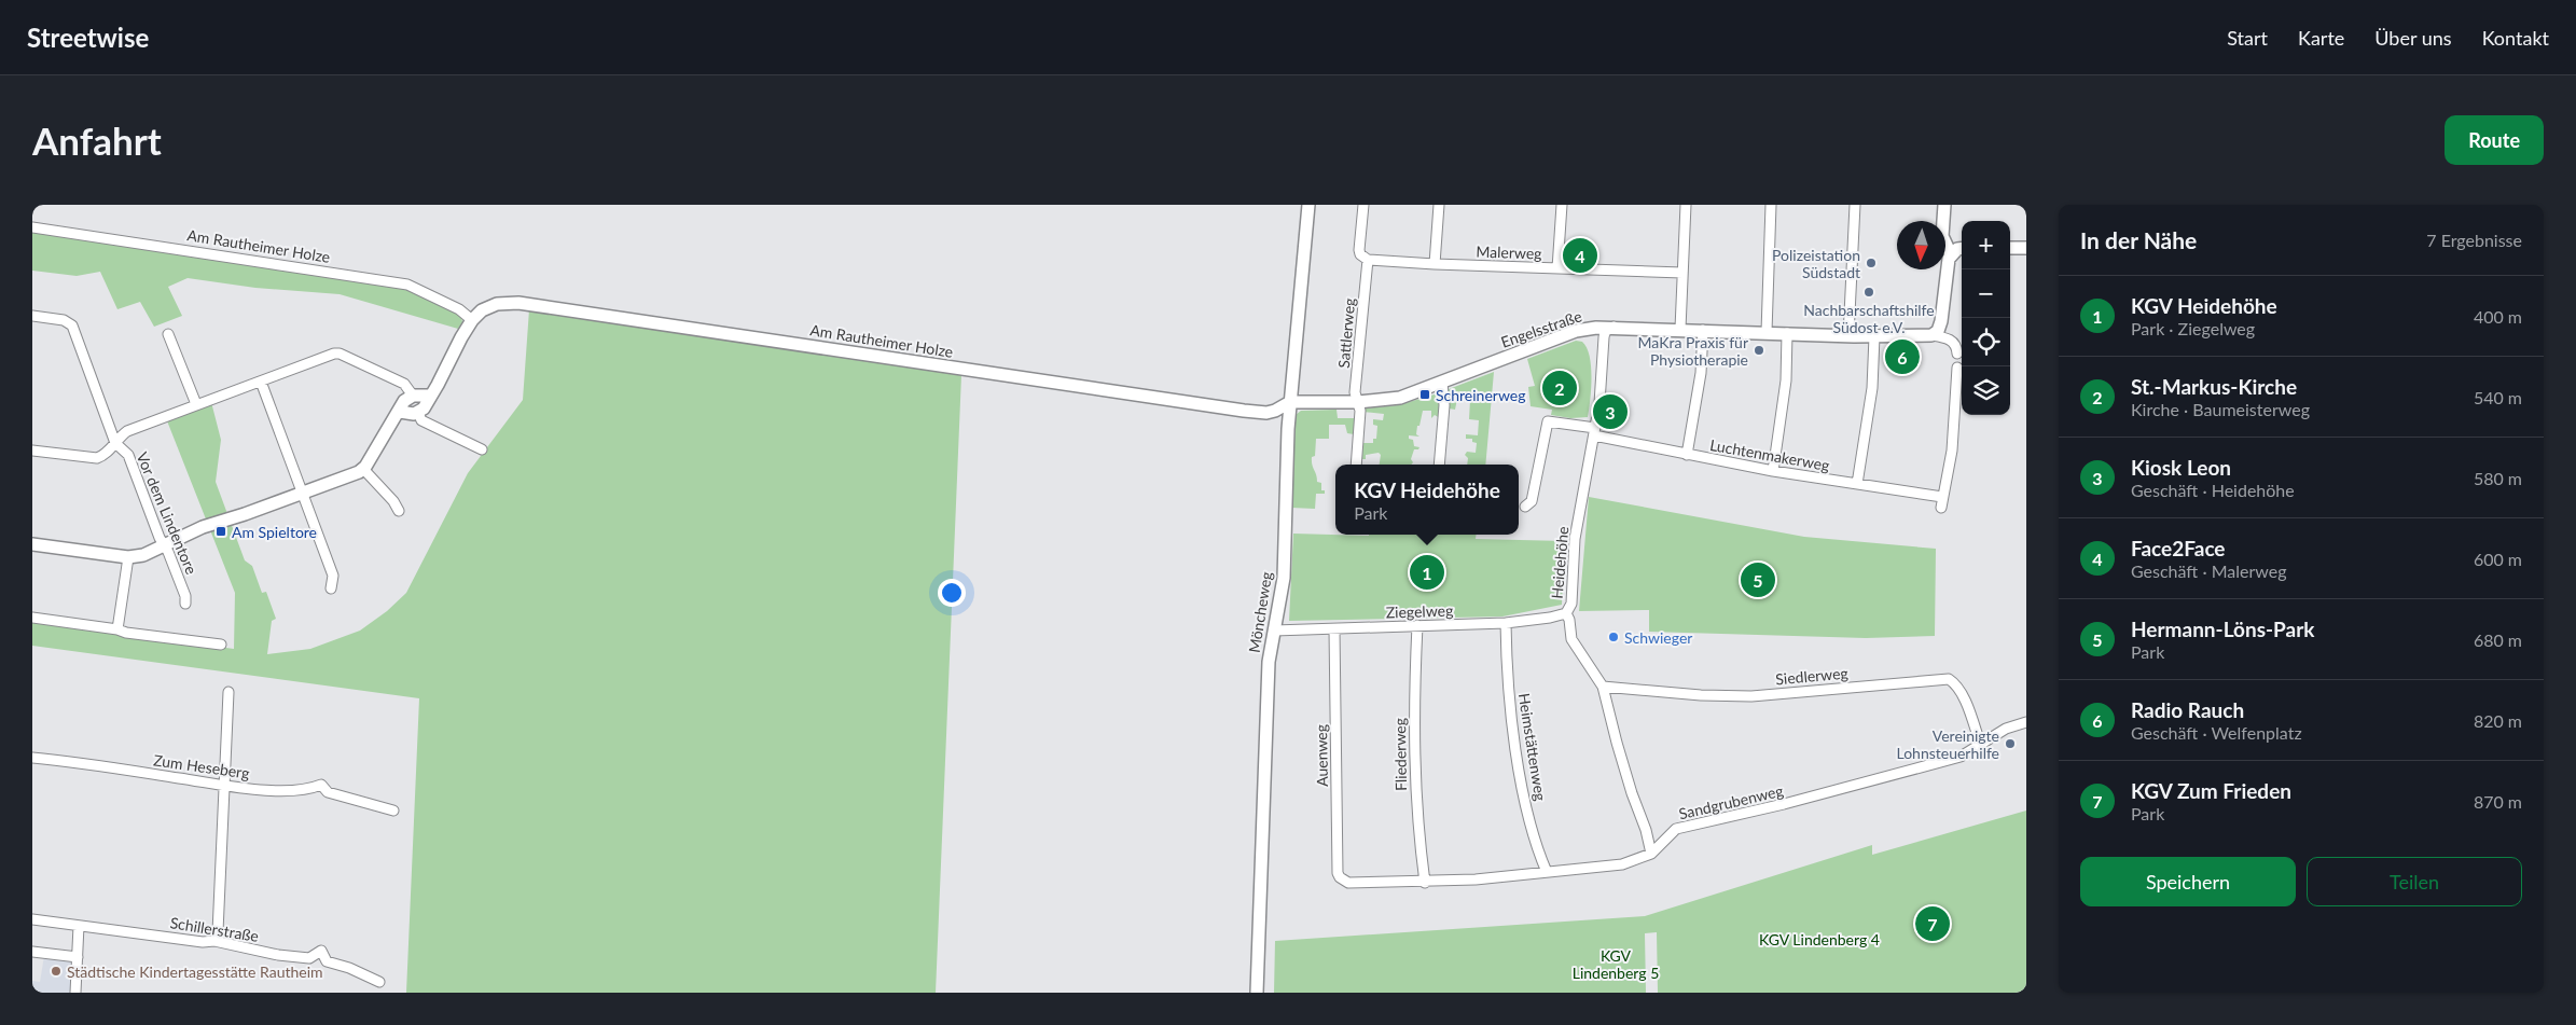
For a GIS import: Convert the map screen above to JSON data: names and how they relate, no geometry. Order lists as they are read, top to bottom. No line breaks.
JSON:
{"streets":{"street":["Am Rautheimer Holze","Malerweg","Engelsstraße","Sattlerweg","Luchtenmakerweg","Vor dem Lindentore","Heidehöhe","Ziegelweg","Möncheweg","Siedlerweg","Heimstättenweg","Fliederweg","Auenweg","Zum Heseberg","Sandgrubenweg","Schillerstraße"]},"crossings":[["Am Rautheimer Holze","Engelsstraße"],["Am Rautheimer Holze","Möncheweg"],["Malerweg","Sattlerweg"],["Engelsstraße","Sattlerweg"],["Engelsstraße","Heidehöhe"],["Engelsstraße","Möncheweg"],["Luchtenmakerweg","Heidehöhe"],["Heidehöhe","Ziegelweg"],["Heidehöhe","Siedlerweg"],["Heidehöhe","Sandgrubenweg"],["Ziegelweg","Möncheweg"],["Ziegelweg","Heimstättenweg"],["Ziegelweg","Fliederweg"],["Ziegelweg","Auenweg"],["Siedlerweg","Sandgrubenweg"],["Heimstättenweg","Sandgrubenweg"],["Fliederweg","Sandgrubenweg"],["Auenweg","Sandgrubenweg"]],"parks":["KGV Lindenberg 4","KGV Lindenberg 5"],"places":{"other":["Polizeistation Südstadt","Nachbarschaftshilfe Südost e.V.","MaKra Praxis für Physiotherapie","Schwieger","Vereinigte Lohnsteuerhilfe","Städtische Kindertagesstätte Rautheim"],"transit":["Schreinerweg","Am Spieltore"]},"north":"bottom","page":{"header":"Streetwise","nav":["Start","Karte","Über uns","Kontakt"],"buttons":["Route",["Speichern","Teilen"]],"title":"Anfahrt","heading":["In der Nähe","7 Ergebnisse"],"map_buttons":["+","−"],"pins":["4","6","2","3","1","5","7"],"list":[{"mark":"1","name":"KGV Heidehöhe","note":"Park · Ziegelweg","value":"400 m"},{"mark":"2","name":"St.-Markus-Kirche","note":"Kirche · Baumeisterweg","value":"540 m"},{"mark":"3","name":"Kiosk Leon","note":"Geschäft · Heidehöhe","value":"580 m"},{"mark":"4","name":"Face2Face","note":"Geschäft · Malerweg","value":"600 m"},{"mark":"5","name":"Hermann-Löns-Park","note":"Park","value":"680 m"},{"mark":"6","name":"Radio Rauch","note":"Geschäft · Welfenplatz","value":"820 m"},{"mark":"7","name":"KGV Zum Frieden","note":"Park","value":"870 m"}],"popup":["KGV Heidehöhe","Park"]}}
